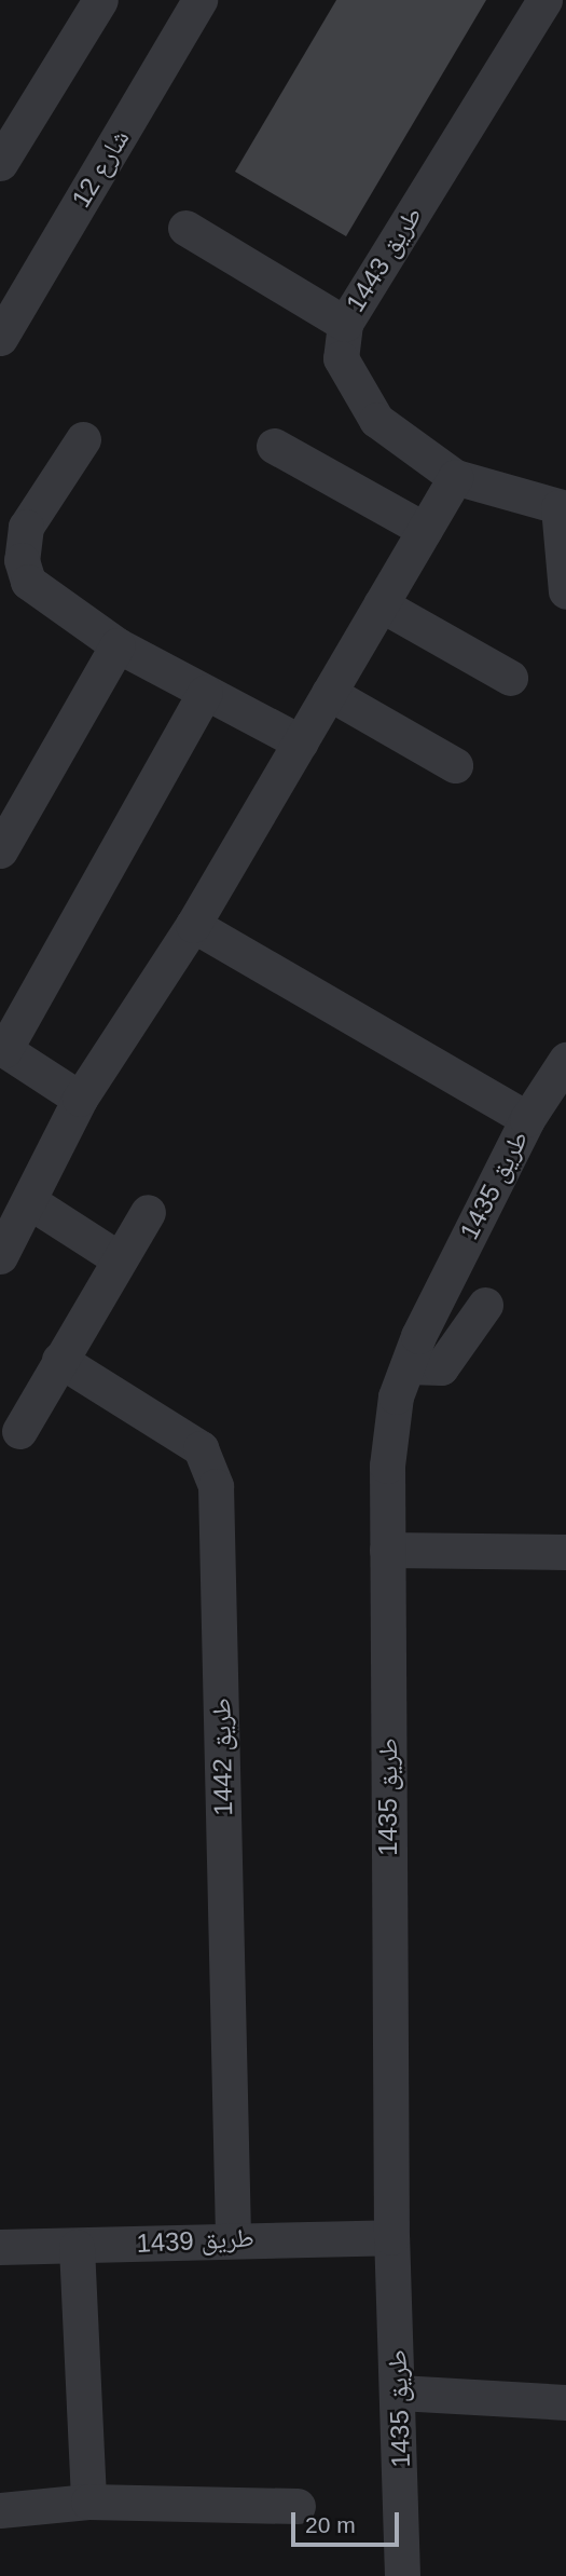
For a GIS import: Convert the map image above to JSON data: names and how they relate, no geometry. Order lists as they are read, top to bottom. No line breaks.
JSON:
{"streets":{"street":["شارع 12","طريق 1443","طريق 1435","طريق 1442","طريق 1439"]},"crossings":[["طريق 1435","طريق 1439"],["طريق 1442","طريق 1439"]],"scale_bar":"20 m"}
